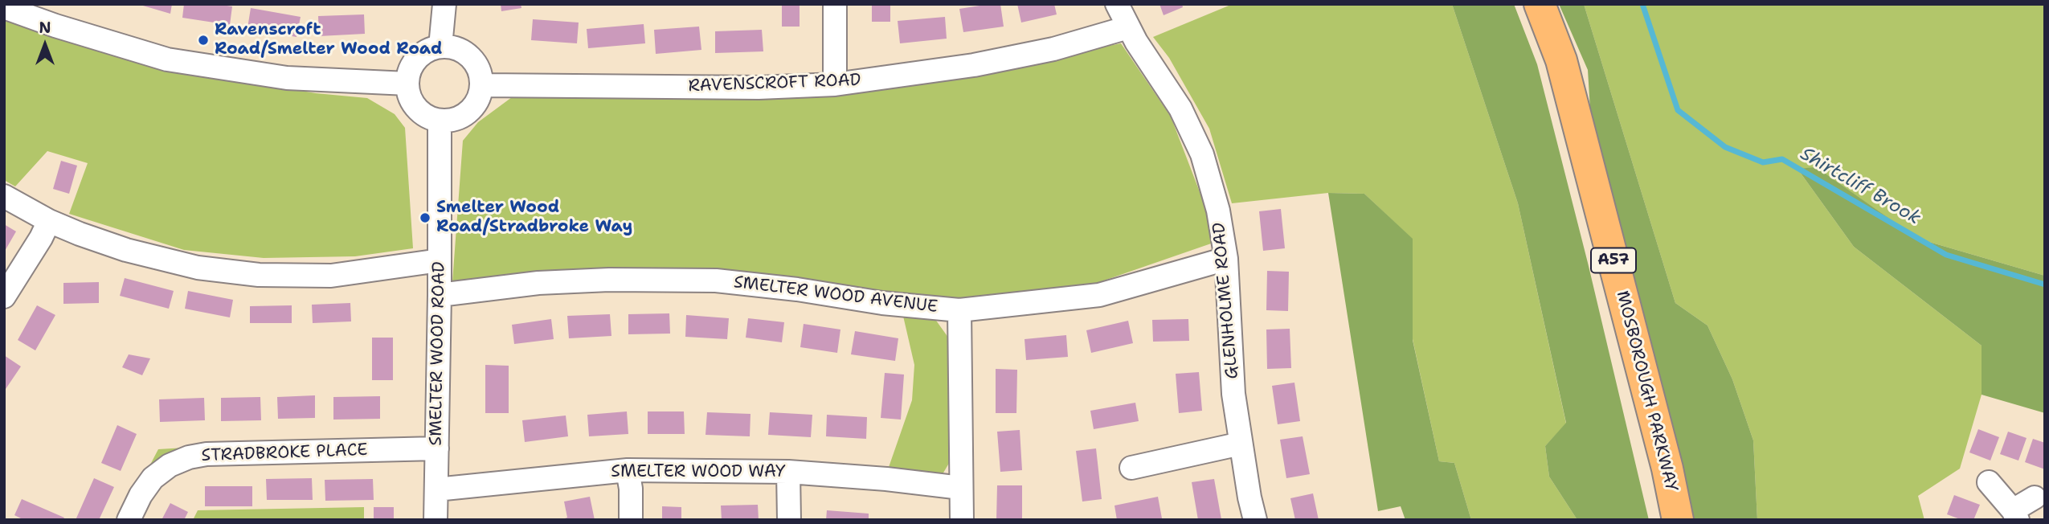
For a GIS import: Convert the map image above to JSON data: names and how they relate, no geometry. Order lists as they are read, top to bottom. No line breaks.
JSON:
{"streets":{"highway":["A57","MOSBOROUGH PARKWAY"],"street":["RAVENSCROFT ROAD","SMELTER WOOD AVENUE","GLENHOLME ROAD","SMELTER WOOD ROAD","STRADBROKE PLACE","SMELTER WOOD WAY"]},"crossings":[["RAVENSCROFT ROAD","GLENHOLME ROAD"],["RAVENSCROFT ROAD","SMELTER WOOD ROAD"],["SMELTER WOOD AVENUE","GLENHOLME ROAD"],["SMELTER WOOD AVENUE","SMELTER WOOD ROAD"],["SMELTER WOOD ROAD","STRADBROKE PLACE"],["SMELTER WOOD ROAD","SMELTER WOOD WAY"]],"water":["Shirtcliff Brook"],"places":["Ravenscroft Road/Smelter Wood Road","Smelter Wood Road/Stradbroke Way"],"north":"top"}
